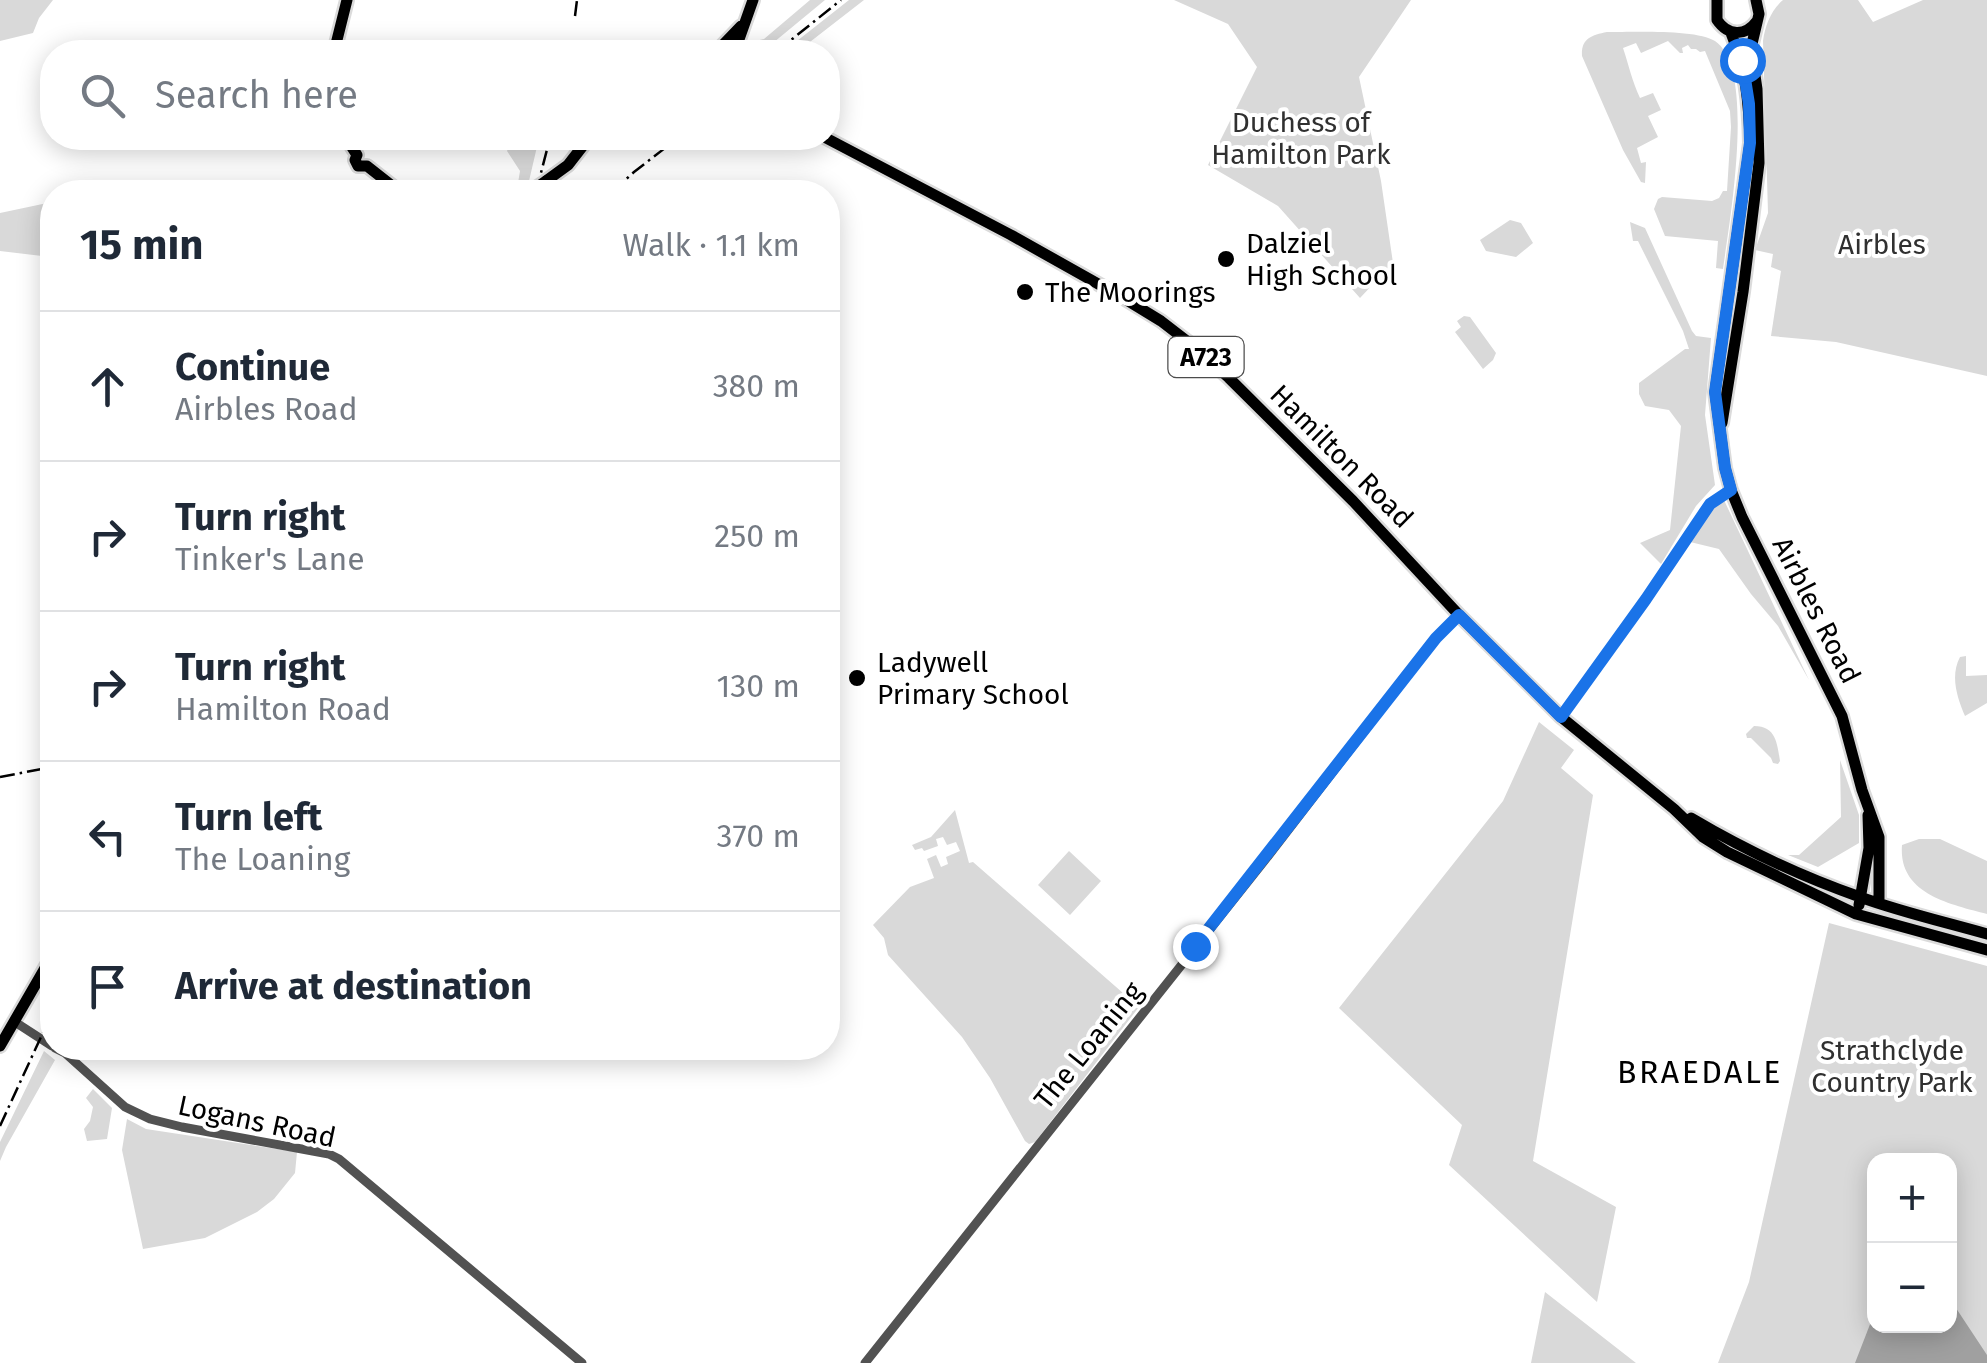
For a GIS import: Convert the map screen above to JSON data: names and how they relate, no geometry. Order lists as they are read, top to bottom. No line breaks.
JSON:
{"streets":{"main road":["A723","Hamilton Road","Airbles Road"],"street":["The Loaning","Logans Road"]},"crossings":[["Hamilton Road","Airbles Road"],["Hamilton Road","The Loaning"]],"districts":["BRAEDALE"],"parks":["Duchess of Hamilton Park","Airbles","Strathclyde Country Park"],"places":["Dalziel High School","The Moorings","Ladywell Primary School"],"page":{"search":"Search here","heading":["15 min","Walk · 1.1 km"],"list":[["Continue","Airbles Road","380 m"],["Turn right","Tinker's Lane","250 m"],["Turn right","Hamilton Road","130 m"],["Turn left","The Loaning","370 m"],"Arrive at destination"],"map_buttons":["+","−"]}}
